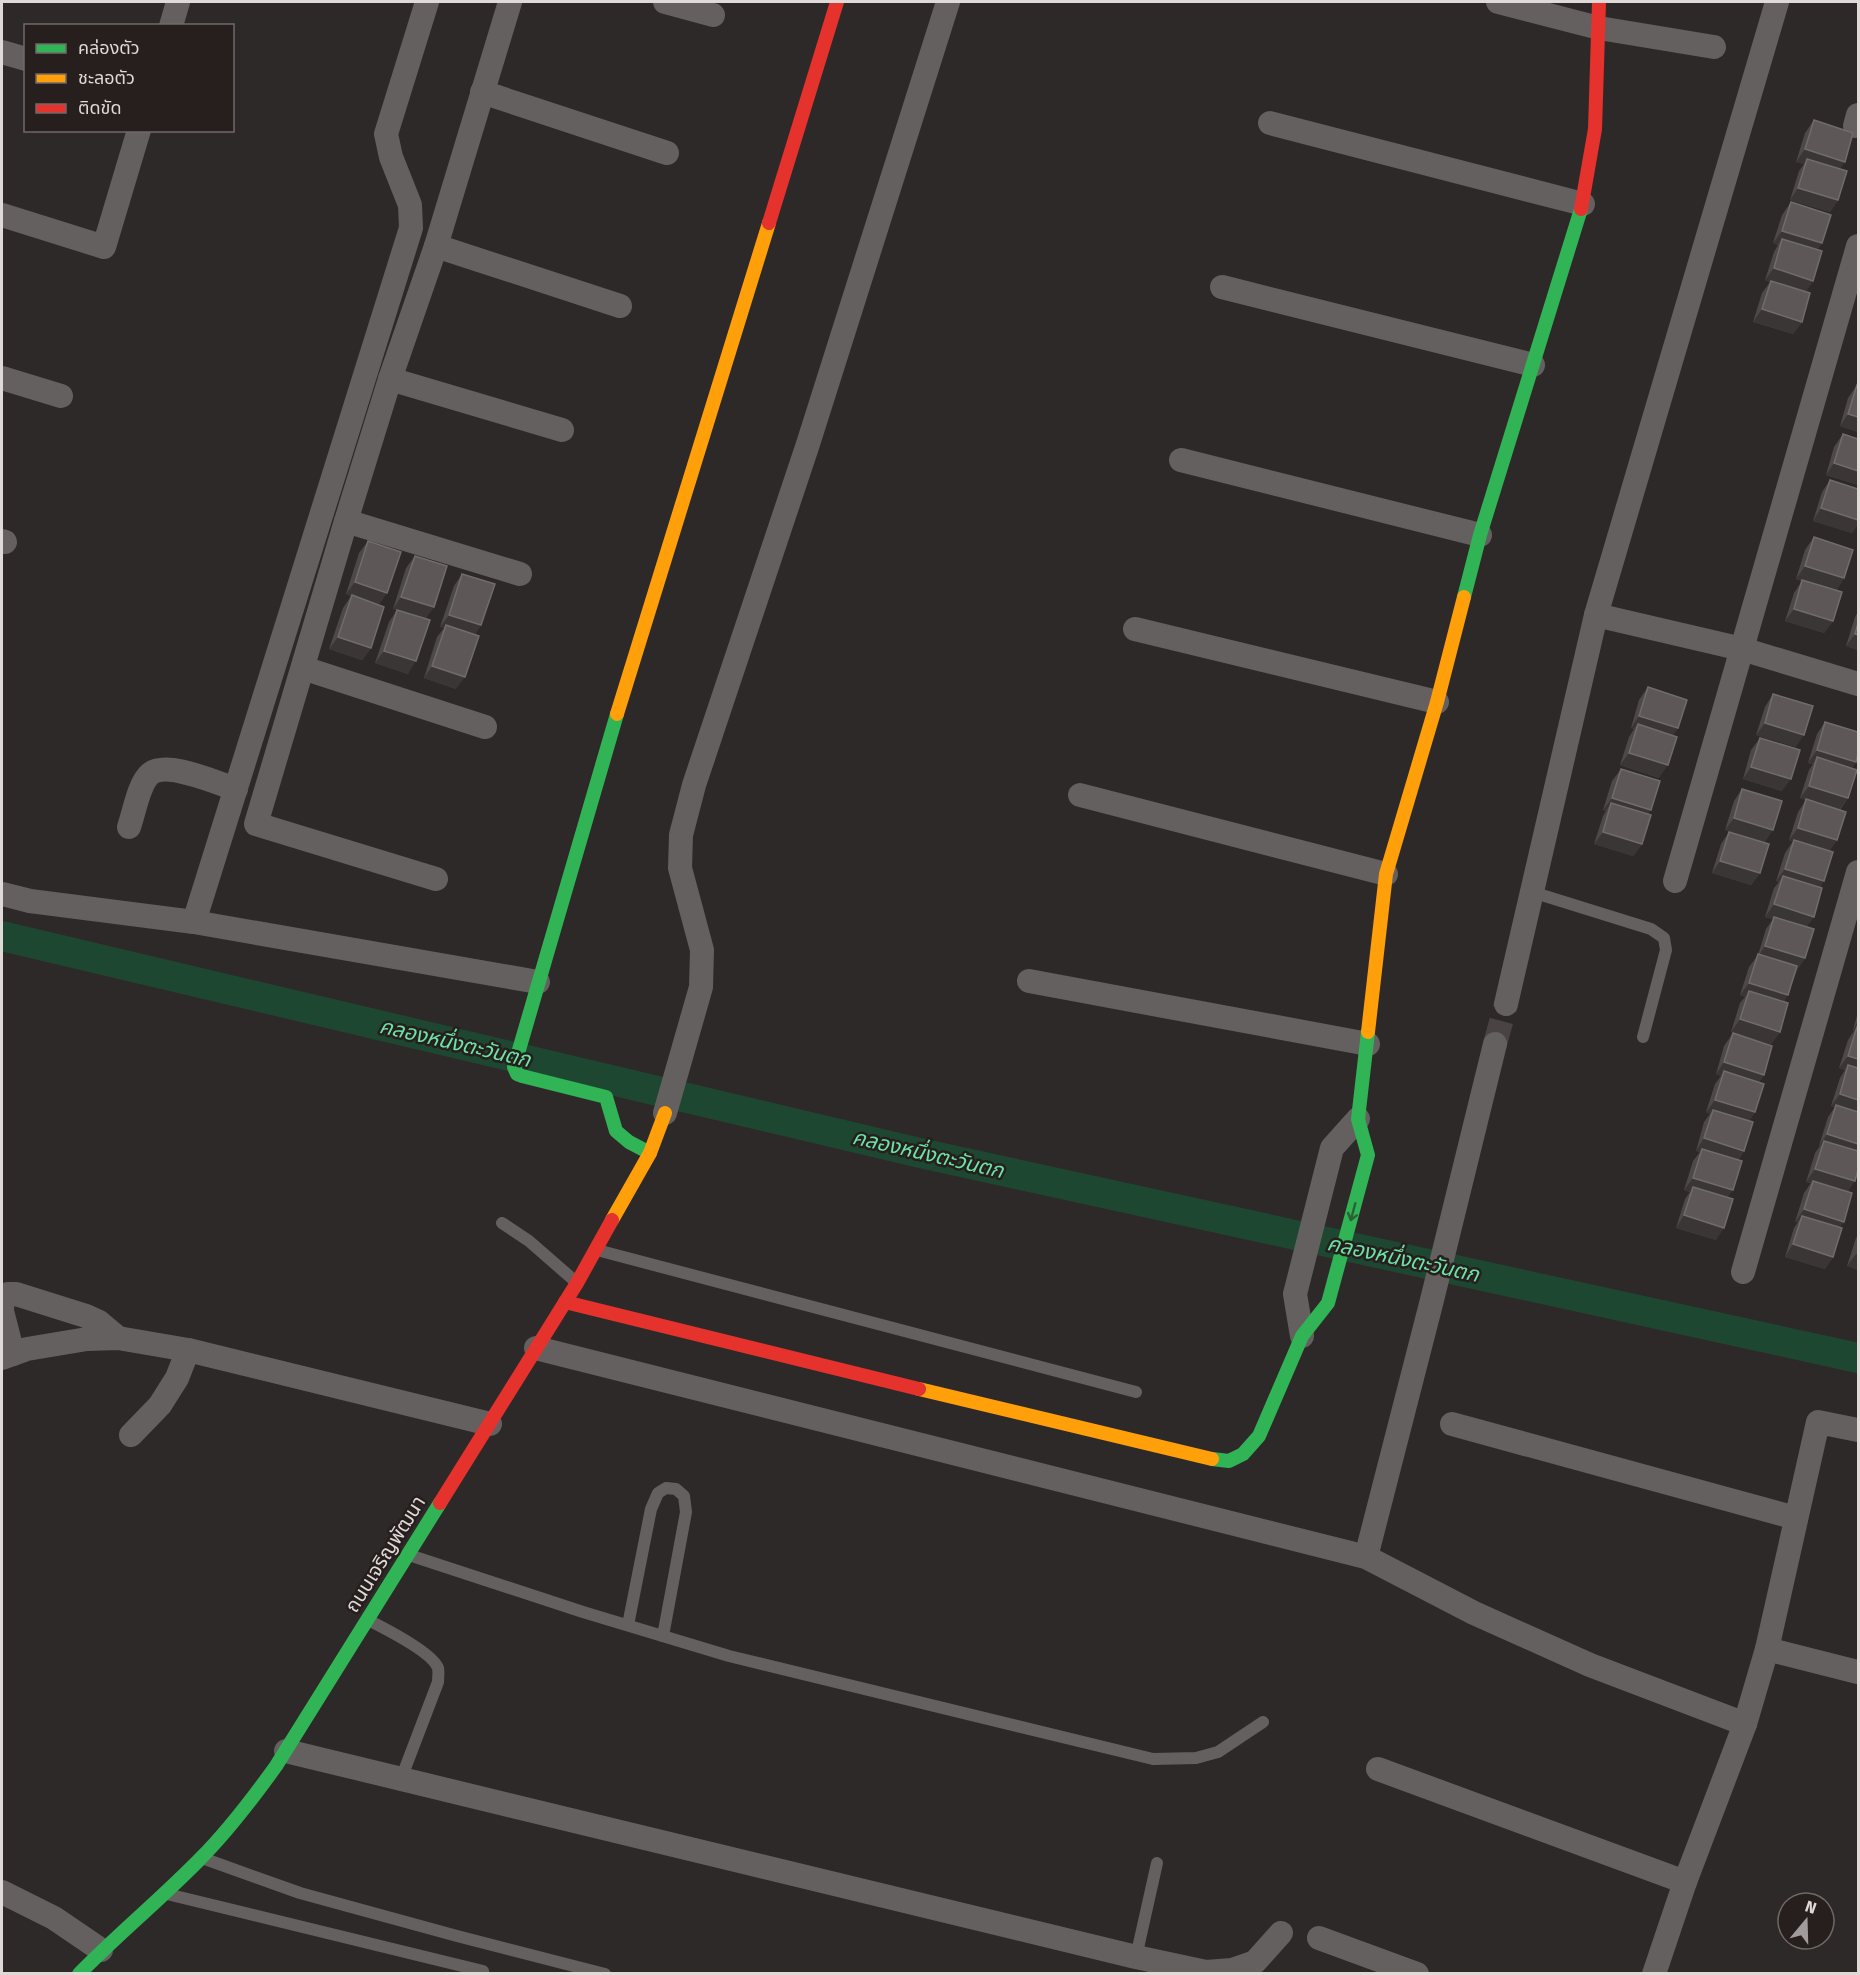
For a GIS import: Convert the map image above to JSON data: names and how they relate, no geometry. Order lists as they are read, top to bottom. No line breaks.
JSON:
{"streets":{"street":["ถนนเจริญพัฒนา"]},"water":["คลองหนึ่งตะวันตก"],"legend":["คล่องตัว","ชะลอตัว","ติดขัด"],"north":"top"}
